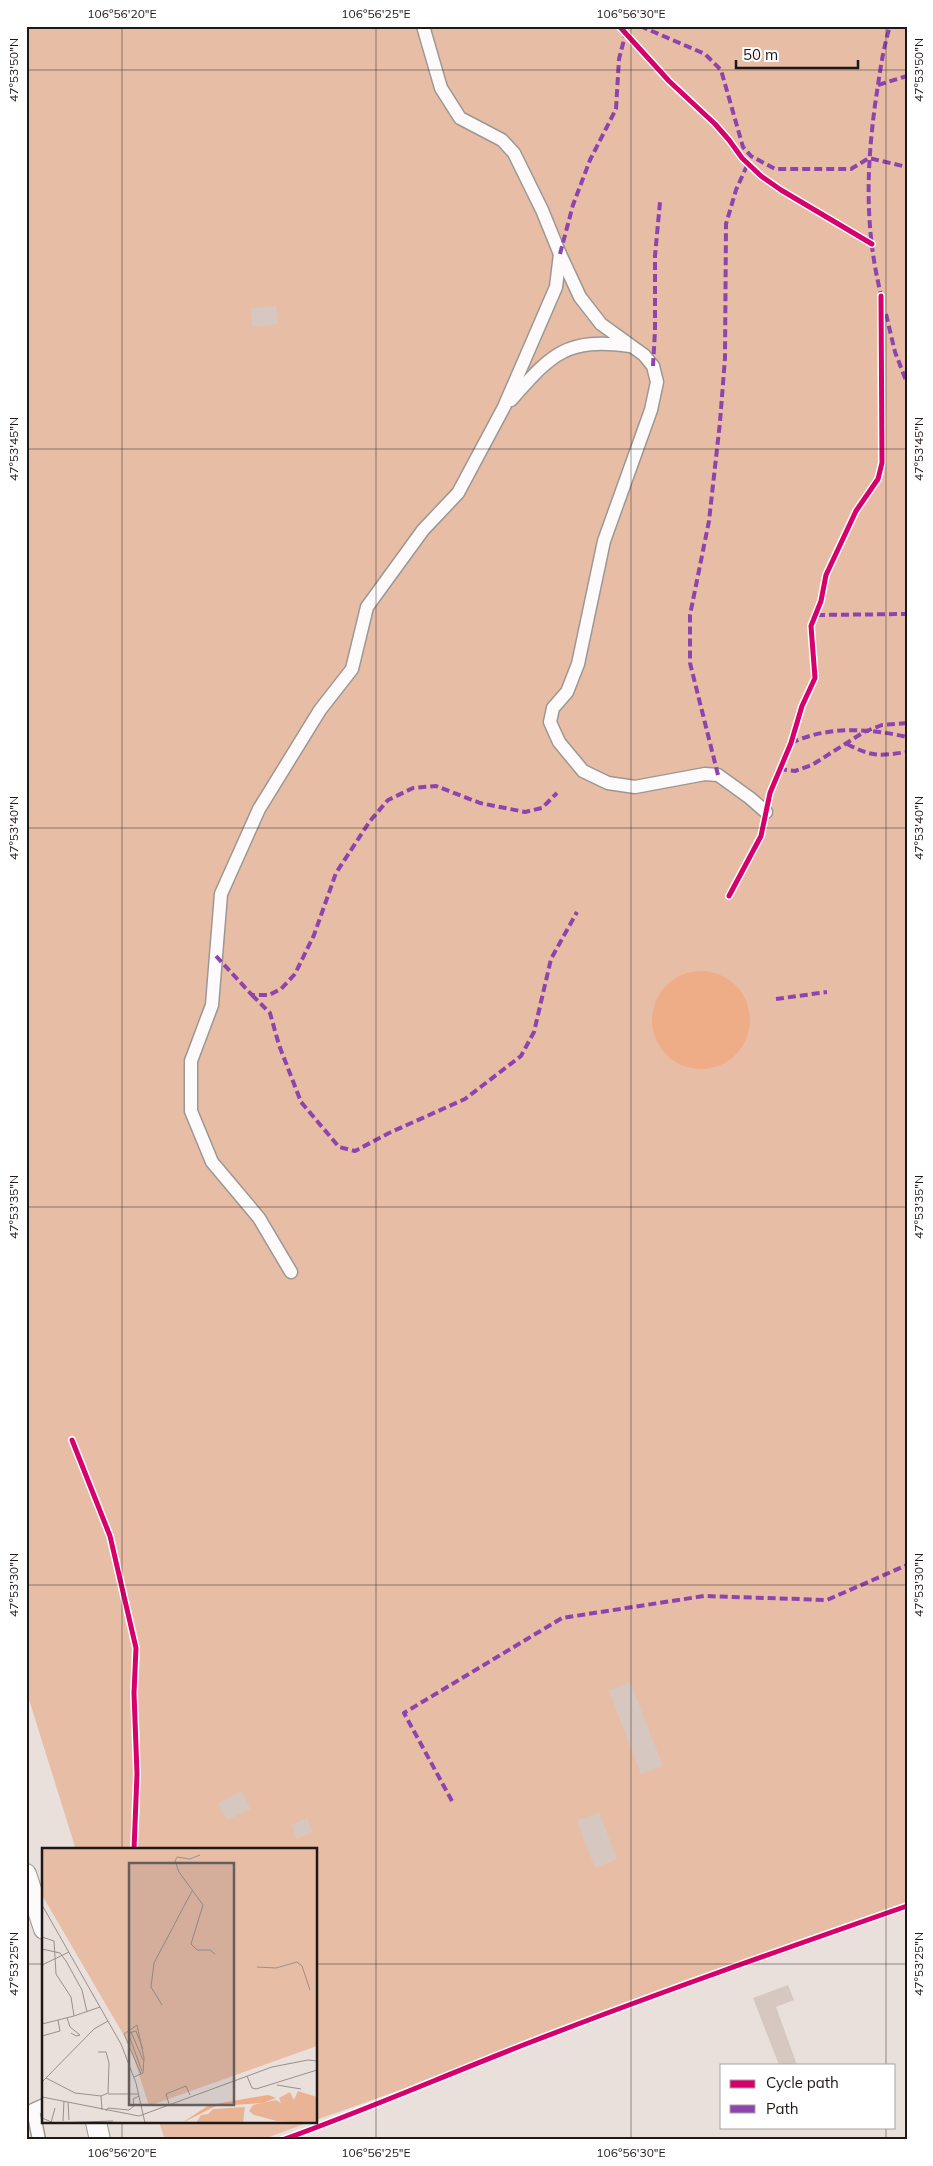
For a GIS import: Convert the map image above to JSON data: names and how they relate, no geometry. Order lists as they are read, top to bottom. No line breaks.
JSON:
{"legend":["Cycle path","Path"],"scale_bar":"50 m","coordinates":["106°56'20\"E","106°56'25\"E","106°56'30\"E","47°53'50\"N","47°53'45\"N","47°53'40\"N","47°53'35\"N","47°53'30\"N","47°53'25\"N"]}
